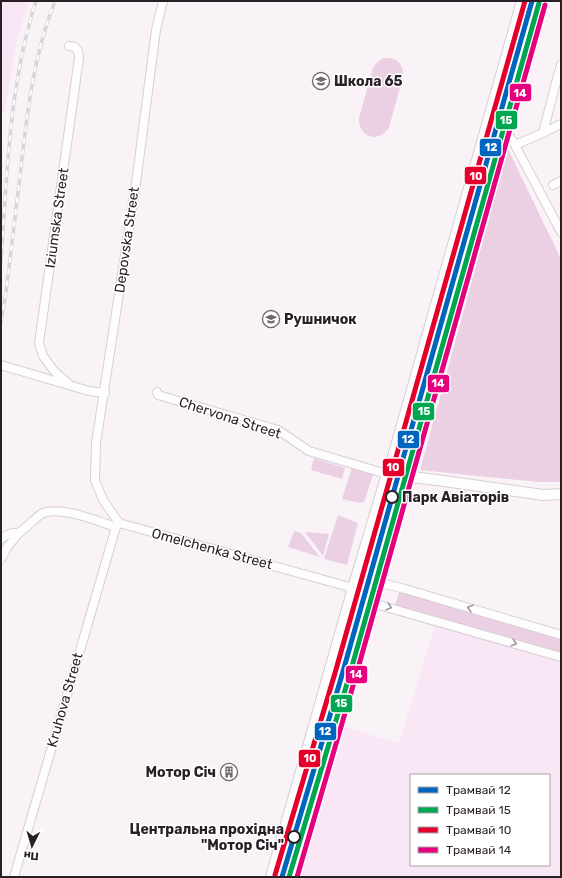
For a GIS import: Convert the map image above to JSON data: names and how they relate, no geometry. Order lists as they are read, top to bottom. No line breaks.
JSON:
{"streets":{"main road":["Chervona Street"],"street":["Iziumska Street","Depovska Street","Omelchenka Street","Kruhova Street"]},"crossings":[["Depovska Street","Omelchenka Street"],["Depovska Street","Kruhova Street"],["Omelchenka Street","Kruhova Street"]],"places":{"school or university":["Школа 65","Рушничок"],"other":["Парк Авіаторів","Центральна прохідна \"Мотор Січ\""],"building":["Мотор Січ"]},"lines":["tram line 12","tram line 10","tram line 15","tram line 14"],"legend":["Трамвай 12","Трамвай 15","Трамвай 10","Трамвай 14"],"north":"bottom"}
